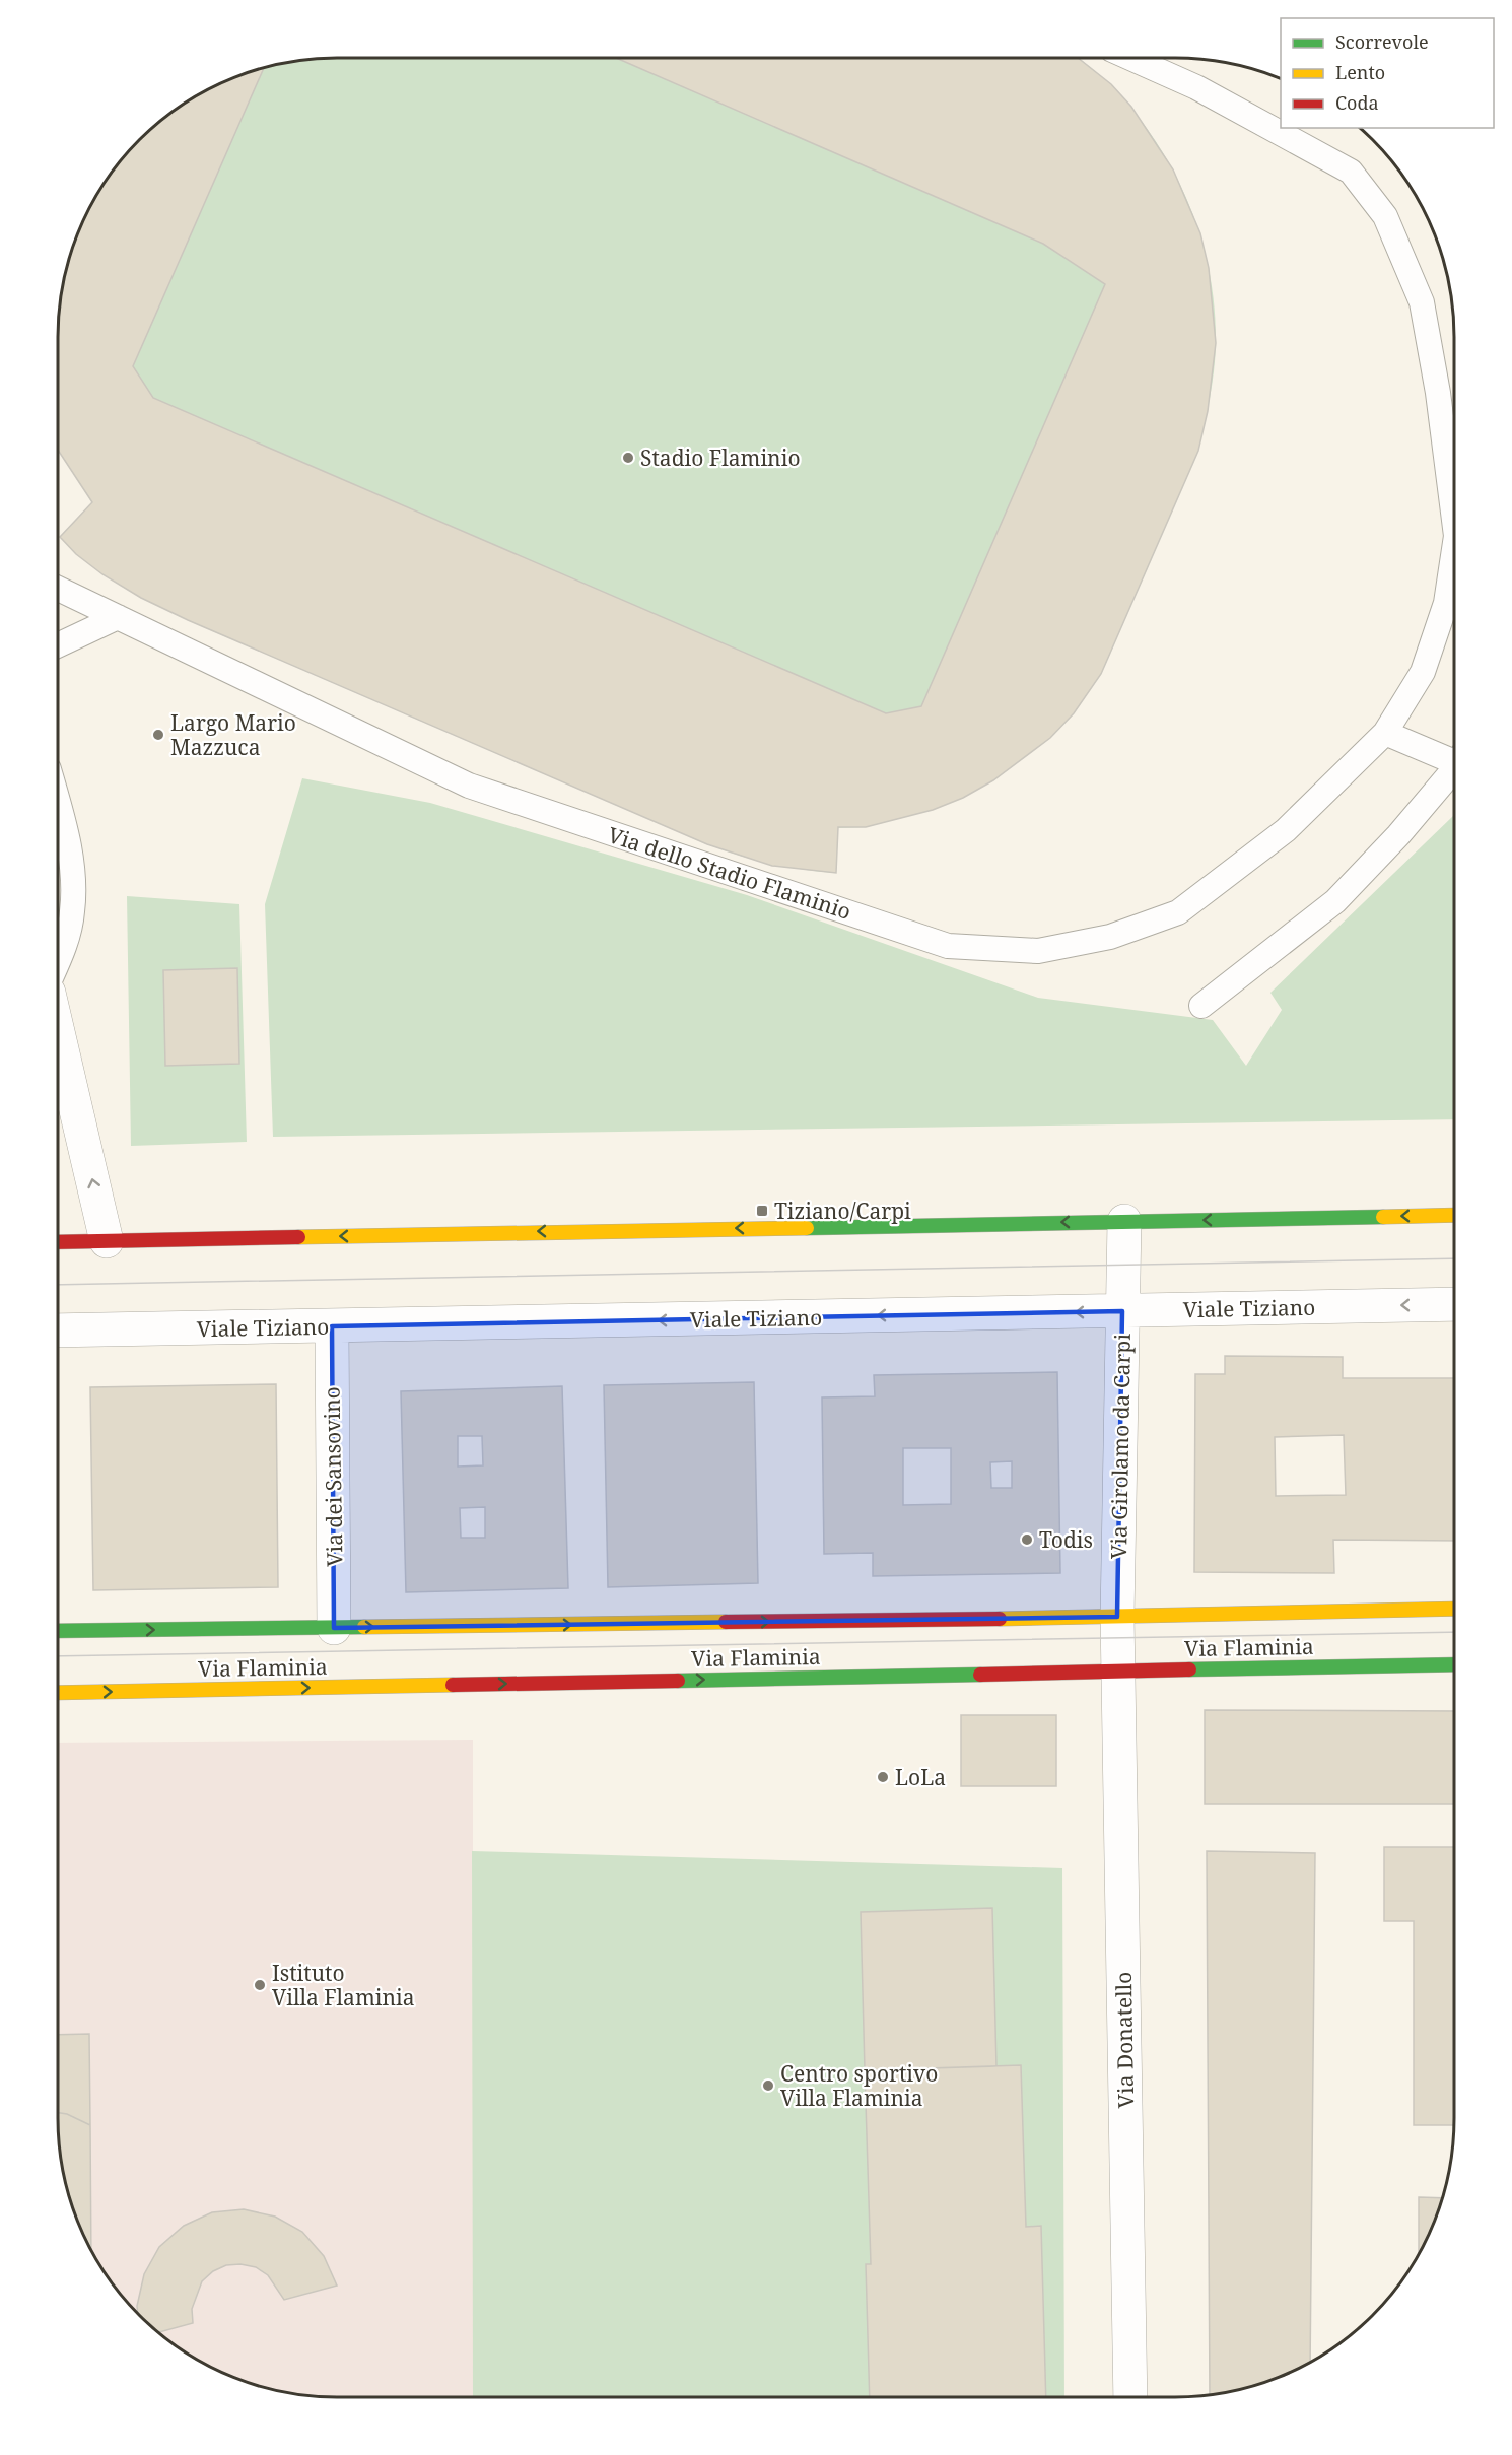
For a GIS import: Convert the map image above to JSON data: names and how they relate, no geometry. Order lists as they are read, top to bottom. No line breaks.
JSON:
{"streets":{"street":["Viale Tiziano","Via Girolamo da Carpi","Via dei Sansovino","Via Flaminia","Via Donatello"],"lane":["Via dello Stadio Flaminio"]},"crossings":[["Viale Tiziano","Via Girolamo da Carpi"],["Viale Tiziano","Via dei Sansovino"],["Via Girolamo da Carpi","Via Flaminia"],["Via Girolamo da Carpi","Via Donatello"],["Via dei Sansovino","Via Flaminia"],["Via Flaminia","Via Donatello"]],"one_way":["Via Flaminia"],"places":{"other":["Stadio Flaminio","Largo Mario Mazzuca","Todis","LoLa","Istituto Villa Flaminia","Centro sportivo Villa Flaminia"],"transit":["Tiziano/Carpi"]},"legend":["Scorrevole","Lento","Coda"]}
